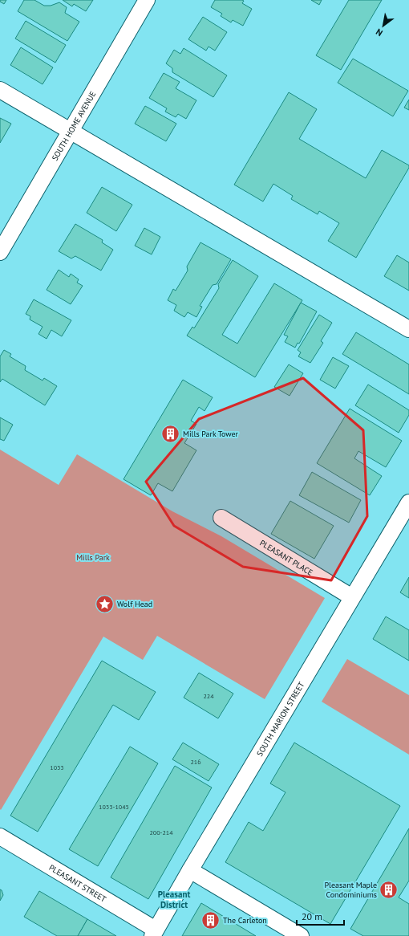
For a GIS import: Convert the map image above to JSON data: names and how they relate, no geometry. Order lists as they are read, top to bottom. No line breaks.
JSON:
{"streets":{"street":["SOUTH HOME AVENUE","PLEASANT PLACE","SOUTH MARION STREET","PLEASANT STREET"]},"crossings":[["PLEASANT PLACE","SOUTH MARION STREET"],["SOUTH MARION STREET","PLEASANT STREET"]],"districts":["Pleasant District"],"parks":["Mills Park"],"places":{"building":["Mills Park Tower","Pleasant Maple Condominiums","The Carleton"],"place":["Wolf Head"]},"house_numbers":["224","216","1033","1033-1045","200-214"],"scale_bar":"20 m","north":"bottom left"}
